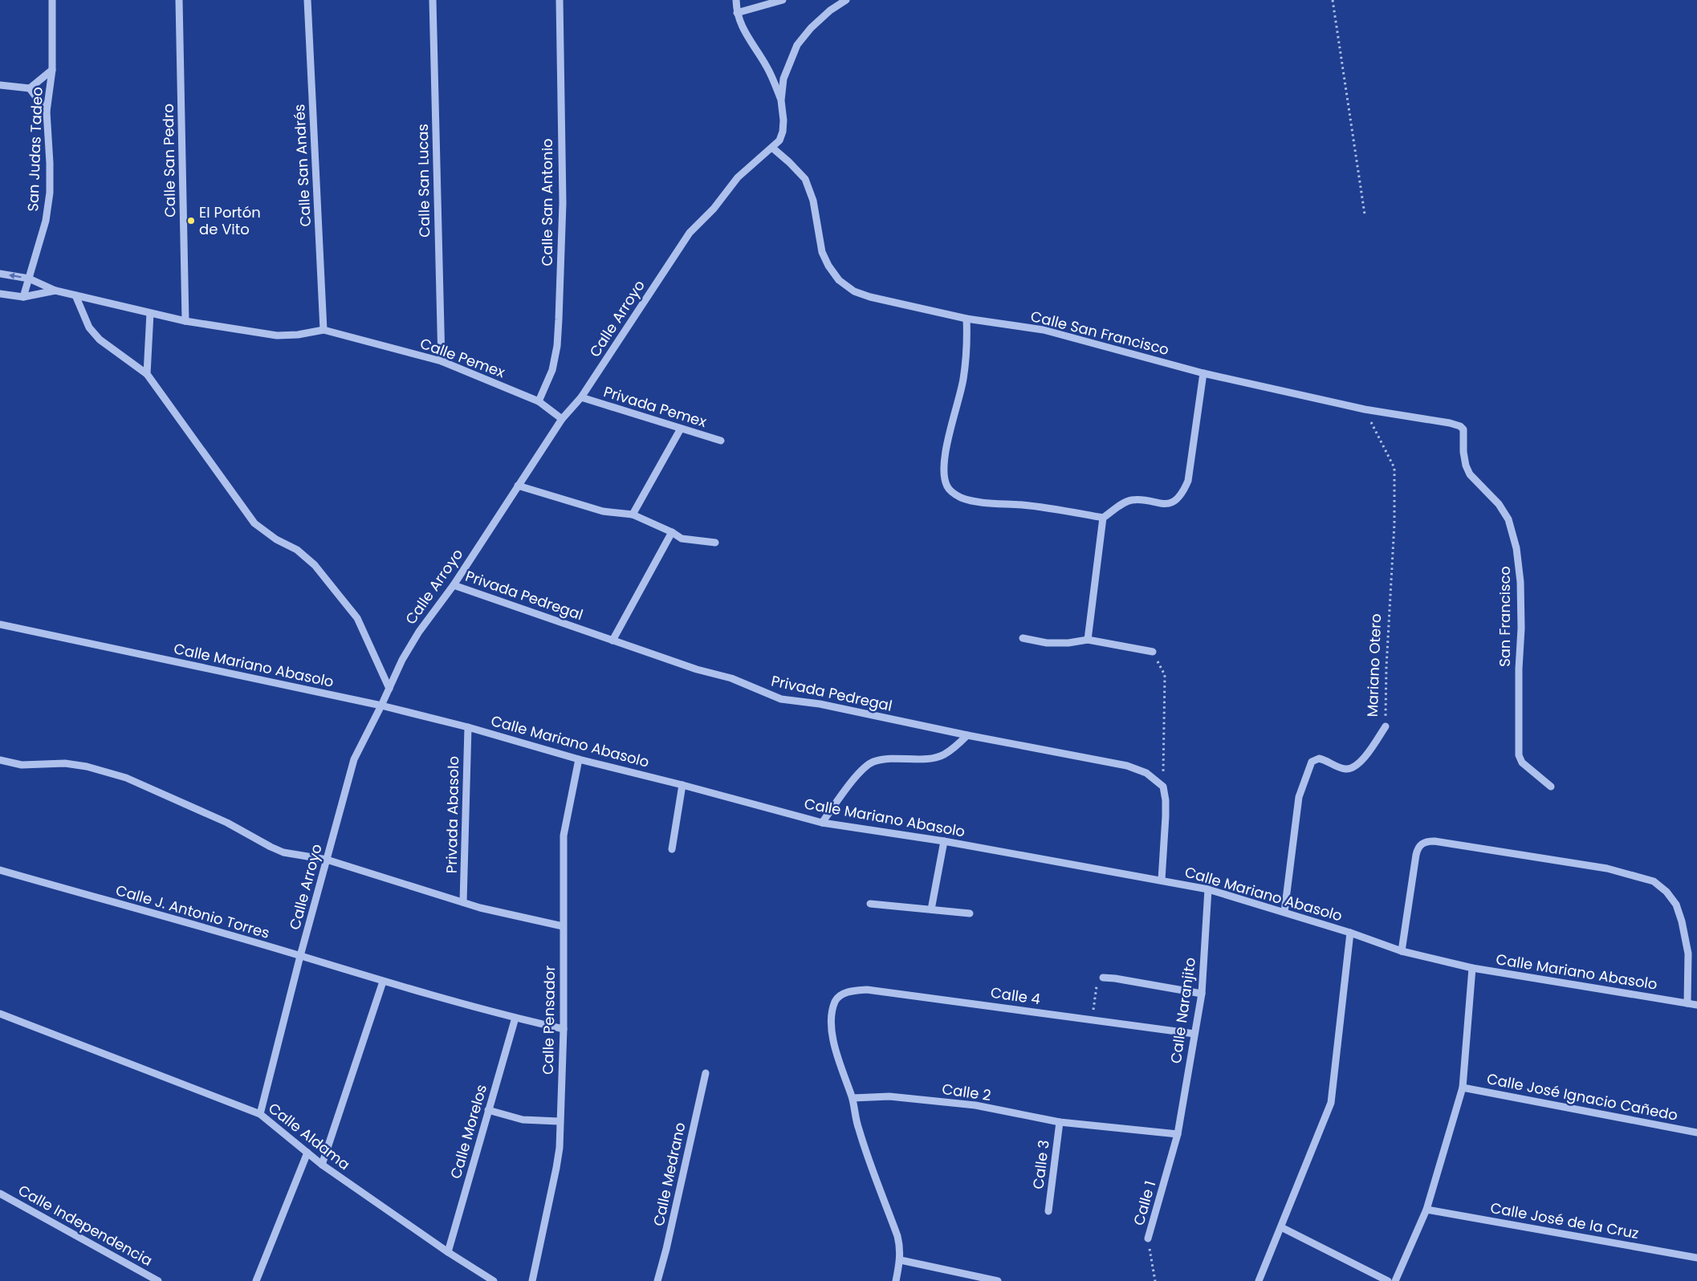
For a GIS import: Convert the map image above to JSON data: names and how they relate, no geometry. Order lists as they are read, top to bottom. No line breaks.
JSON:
{"streets":{"street":["San Judas Tadeo","Calle San Pedro","Calle San Andrés","Calle San Lucas","Calle San Antonio","Calle Arroyo","Calle San Francisco","Calle Pemex","Privada Pemex","Privada Pedregal","San Francisco","Calle Mariano Abasolo","Mariano Otero","Privada Abasolo","Calle J. Antonio Torres","Calle 4","Calle Naranjito","Calle Pensador","Calle 2","Calle José Ignacio Cañedo","Calle Morelos","Calle Aldama","Calle 3","Calle Medrano","Calle 1","Calle José de la Cruz","Calle Independencia"]},"crossings":[["Calle San Andrés","Calle Pemex"],["Calle San Lucas","Calle Pemex"],["Calle San Antonio","Calle Pemex"],["Calle Arroyo","Calle San Francisco"],["Calle Arroyo","Calle Pemex"],["Calle Arroyo","Privada Pemex"],["Calle Arroyo","Privada Pedregal"],["Calle Arroyo","Calle Mariano Abasolo"],["Calle Arroyo","Calle J. Antonio Torres"],["Calle Arroyo","Calle Aldama"],["Calle San Francisco","San Francisco"],["Calle San Francisco","Mariano Otero"],["Calle Mariano Abasolo","Mariano Otero"],["Calle Mariano Abasolo","Privada Abasolo"],["Calle Mariano Abasolo","Calle Naranjito"],["Calle Mariano Abasolo","Calle Pensador"],["Calle J. Antonio Torres","Calle Pensador"],["Calle J. Antonio Torres","Calle Morelos"],["Calle 4","Calle Naranjito"],["Calle 4","Calle 2"],["Calle Naranjito","Calle 2"],["Calle Naranjito","Calle 1"],["Calle 2","Calle 3"],["Calle 2","Calle 1"],["Calle Morelos","Calle Aldama"]],"places":["El Portón de Vito"]}
